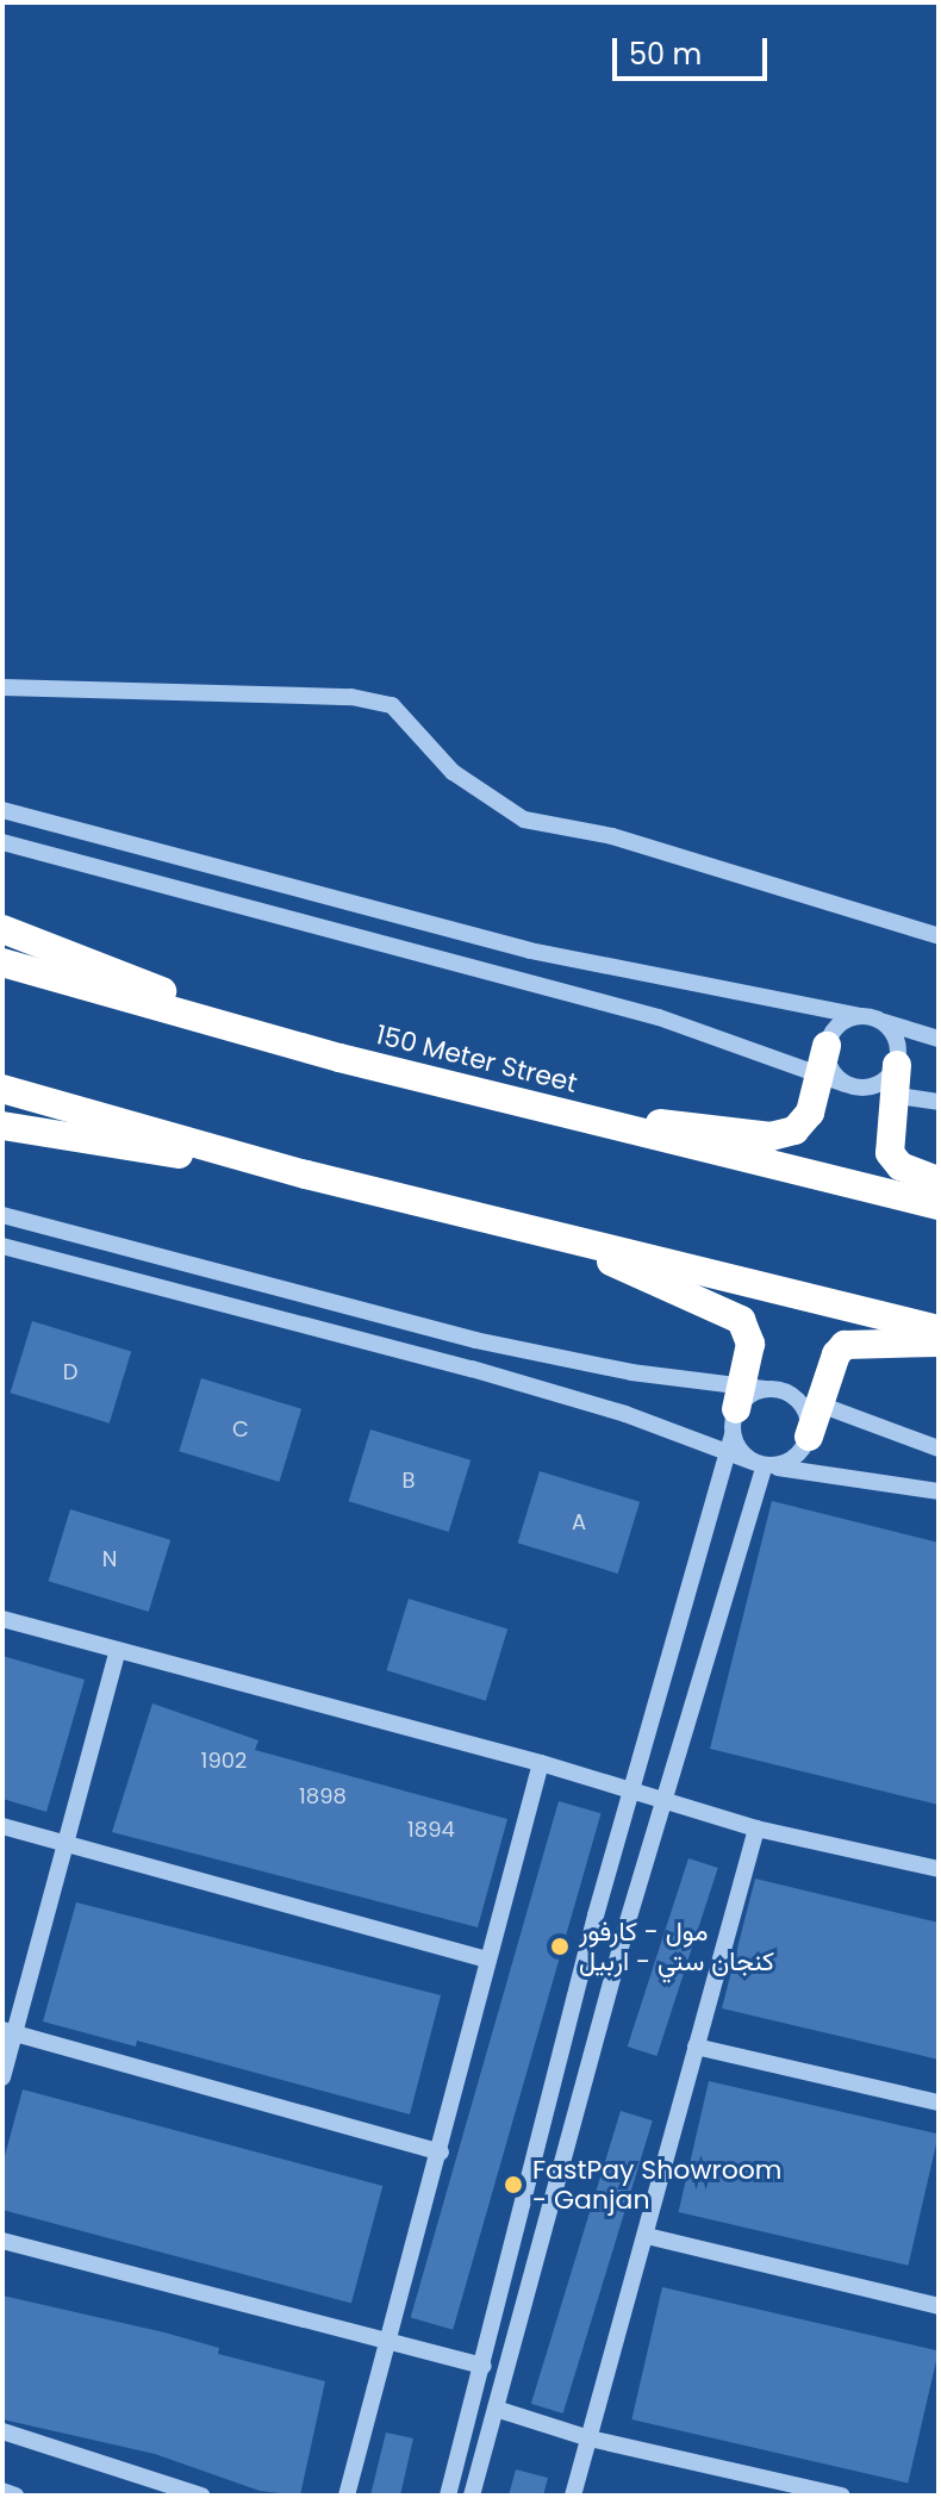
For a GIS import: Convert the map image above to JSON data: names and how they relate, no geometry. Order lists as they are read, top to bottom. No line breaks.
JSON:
{"streets":{"highway":["150 Meter Street"]},"places":["مول - كارفور كنجان ستي - اربيل","FastPay Showroom - Ganjan"],"house_numbers":["D","C","B","A","N","1902","1898","1894"],"scale_bar":"50 m"}
